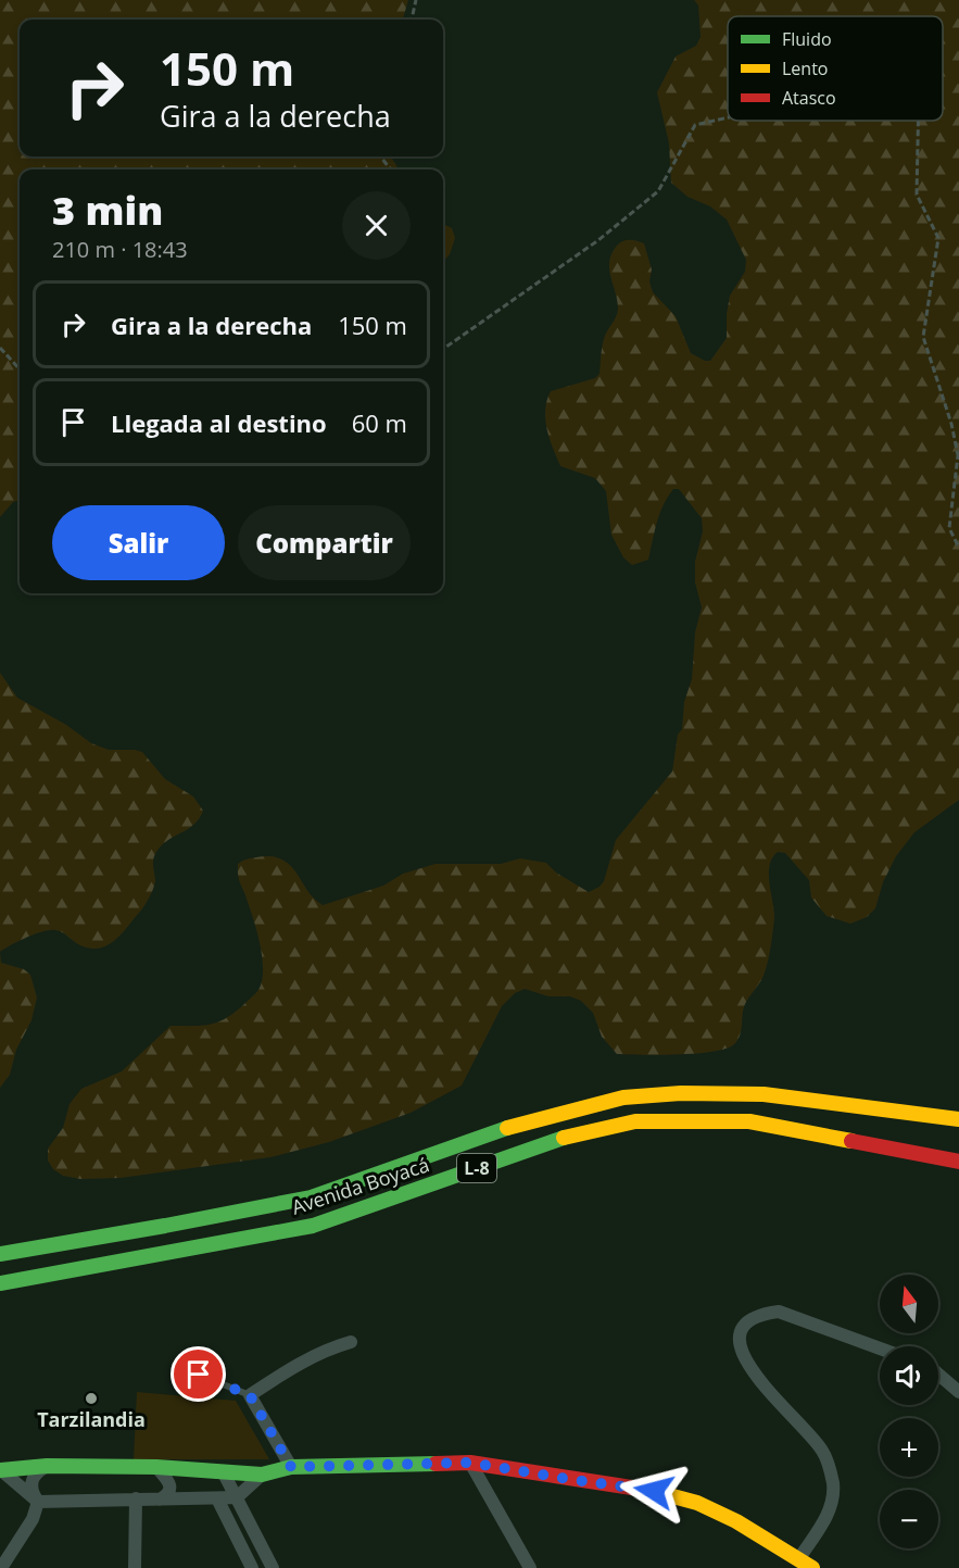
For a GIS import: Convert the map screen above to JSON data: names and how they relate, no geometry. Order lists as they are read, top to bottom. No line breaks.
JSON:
{"streets":{"main road":["L-8","Avenida Boyacá"]},"places":["Tarzilandia"],"legend":["Fluido","Lento","Atasco"],"north":"top","page":{"turn":["150 m","Gira a la derecha"],"heading":["3 min","210 m · 18:43"],"list":[{"name":"Gira a la derecha","value":"150 m"},{"name":"Llegada al destino","value":"60 m"}],"buttons":["Salir","Compartir"],"map_buttons":["+","−"]}}
